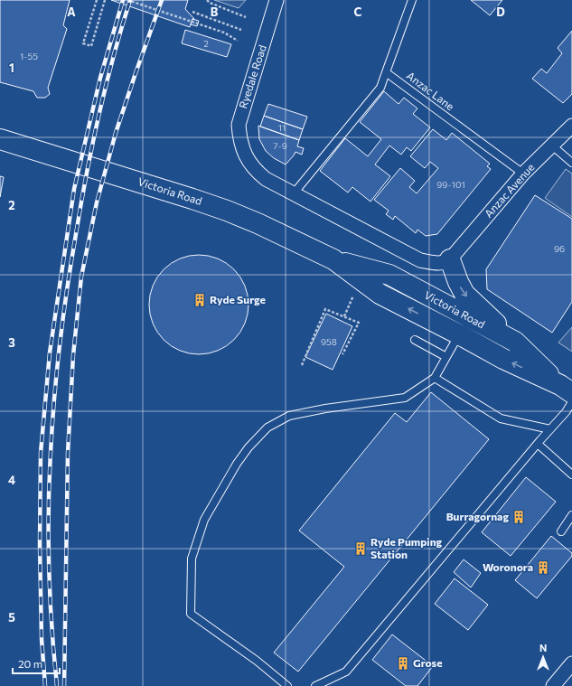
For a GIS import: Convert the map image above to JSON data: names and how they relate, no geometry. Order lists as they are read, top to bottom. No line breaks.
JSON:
{"streets":{"highway":["Victoria Road"],"street":["Ryedale Road","Anzac Avenue"],"lane":["Anzac Lane"]},"crossings":[["Anzac Lane","Anzac Avenue"]],"places":{"building":["Ryde Surge","Burragornag","Ryde Pumping Station","Woronora","Grose"]},"house_numbers":["2","1-55","11","7-9","99-101","96","958"],"scale_bar":"20 m","north":"top","grid":{"columns":["A","B","C","D"],"rows":["1","2","3","4","5"]}}
